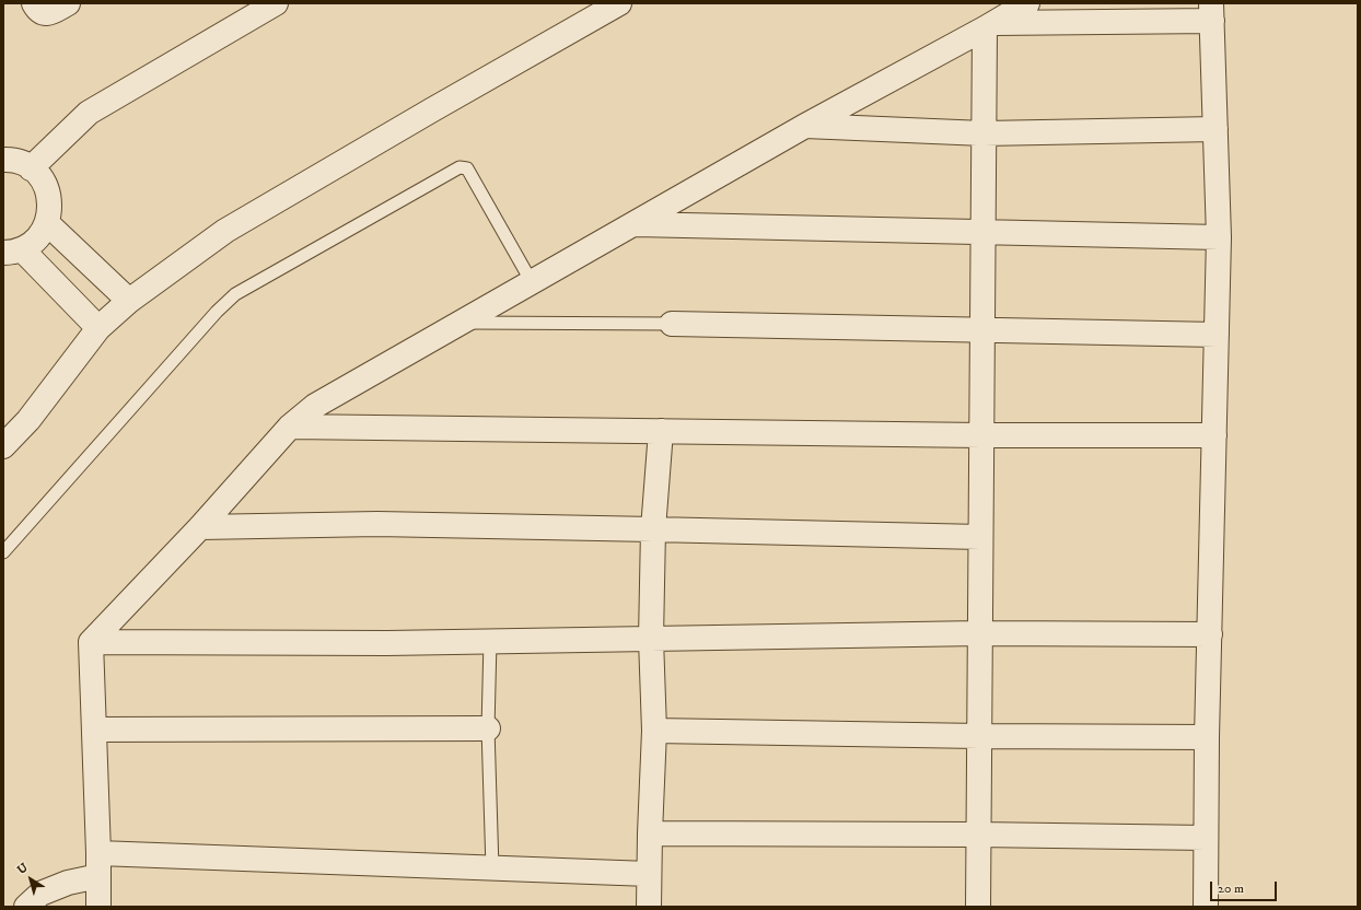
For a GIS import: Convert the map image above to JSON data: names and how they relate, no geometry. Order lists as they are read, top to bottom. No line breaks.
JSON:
{"scale_bar":"20 m","north":"top left"}
